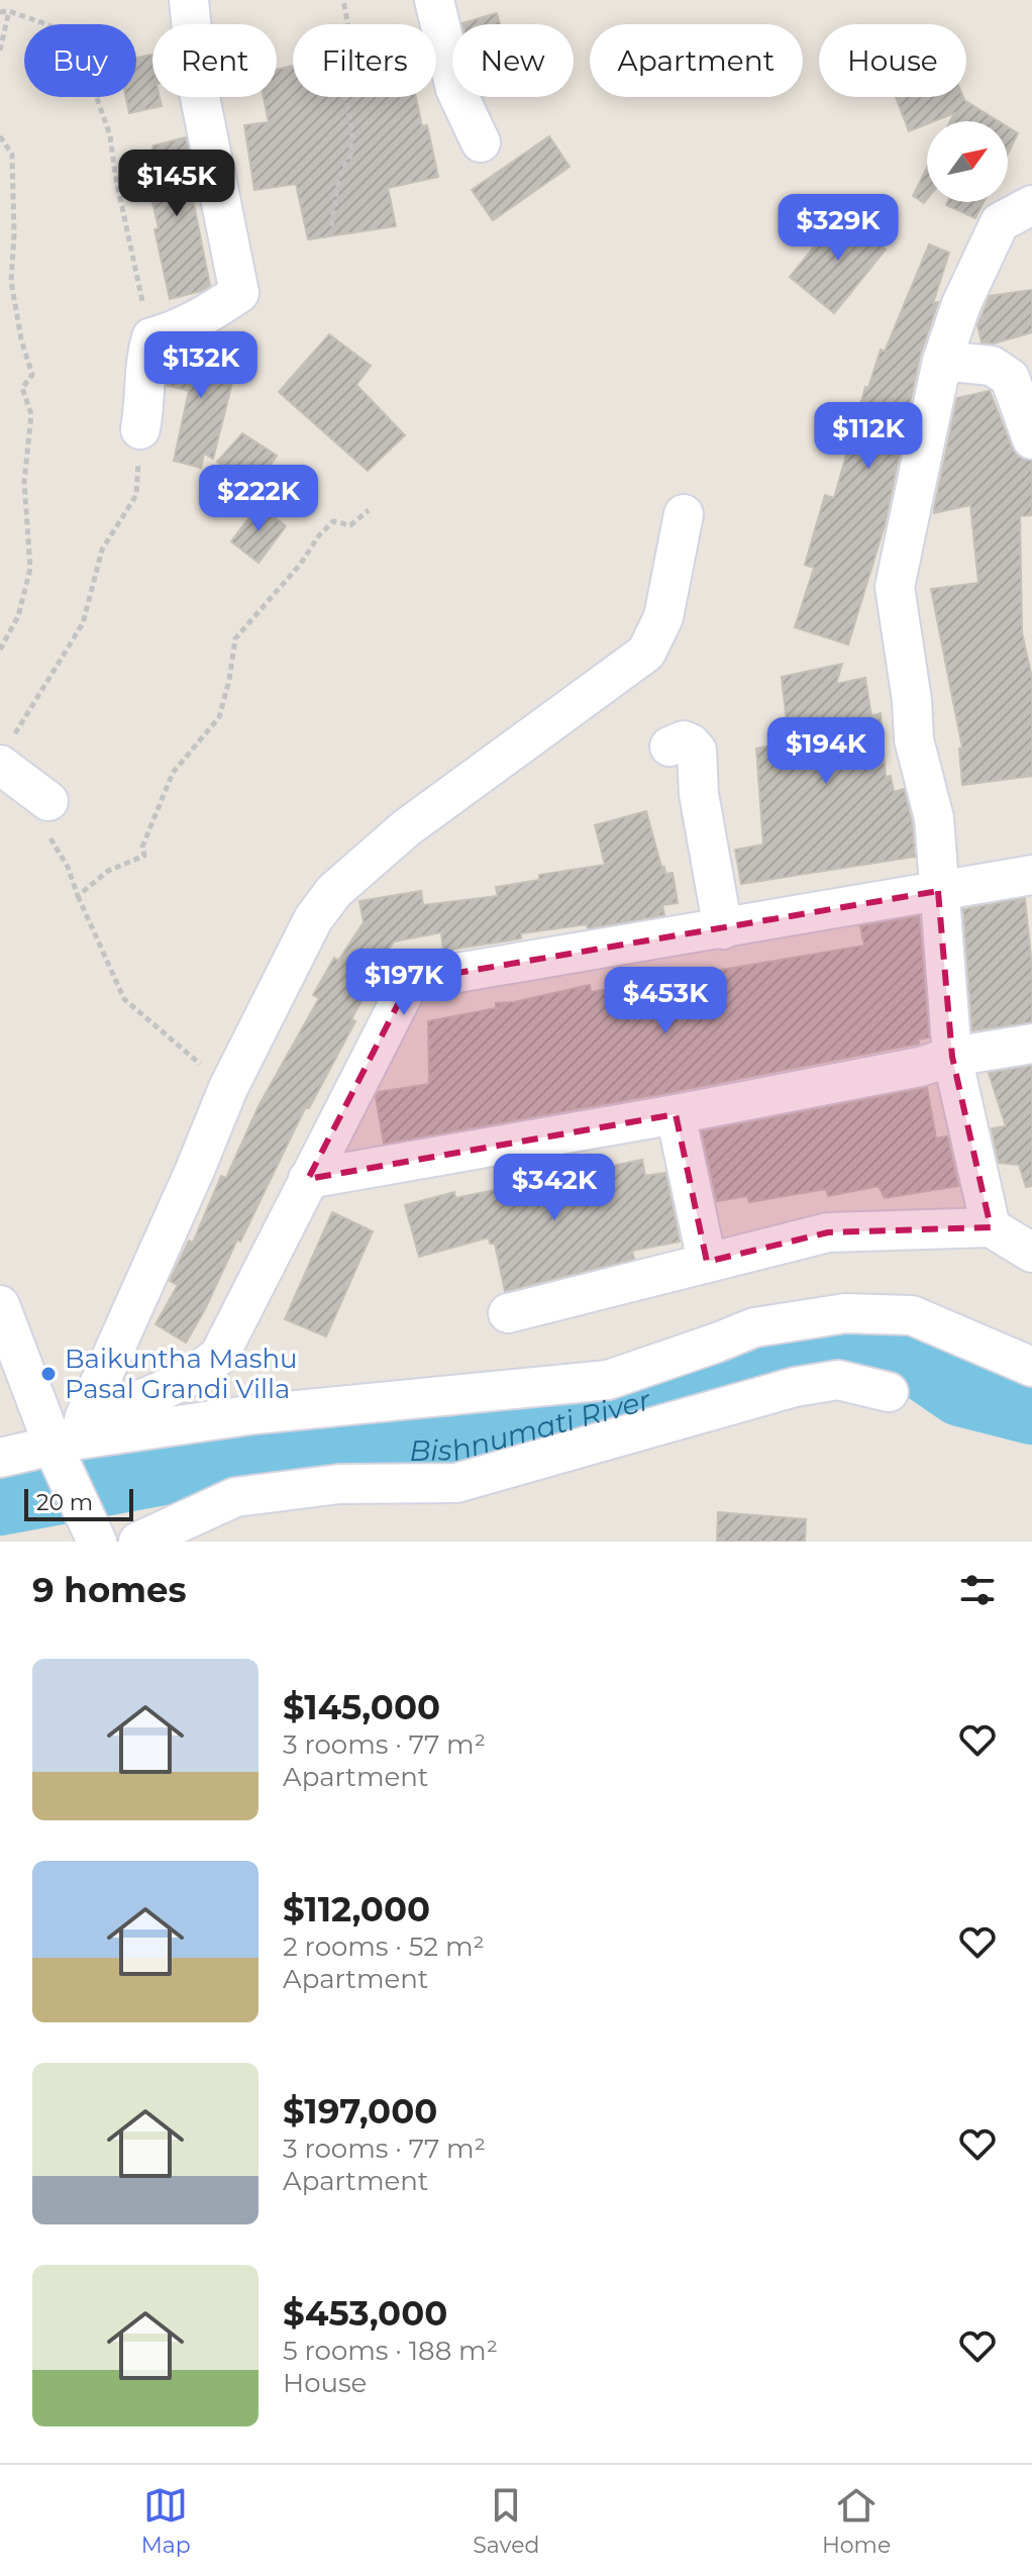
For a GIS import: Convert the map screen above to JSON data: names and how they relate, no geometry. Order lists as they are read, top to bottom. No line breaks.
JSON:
{"water":["Bishnumati River"],"places":["Baikuntha Mashu Pasal Grandi Villa"],"scale_bar":"20 m","north":"top right","page":{"chip":["Buy","Rent","Filters","New","Apartment","House"],"price":["$145K","$329K","$132K","$112K","$222K","$194K","$197K","$453K","$342K"],"scale":"20 m","heading":"9 homes","list":[{"name":"$145,000","note":"3 rooms · 77 m² · Apartment"},{"name":"$112,000","note":"2 rooms · 52 m² · Apartment"},{"name":"$197,000","note":"3 rooms · 77 m² · Apartment"},{"name":"$453,000","note":"5 rooms · 188 m² · House"}],"tabs":["Map","Saved","Home"]}}
